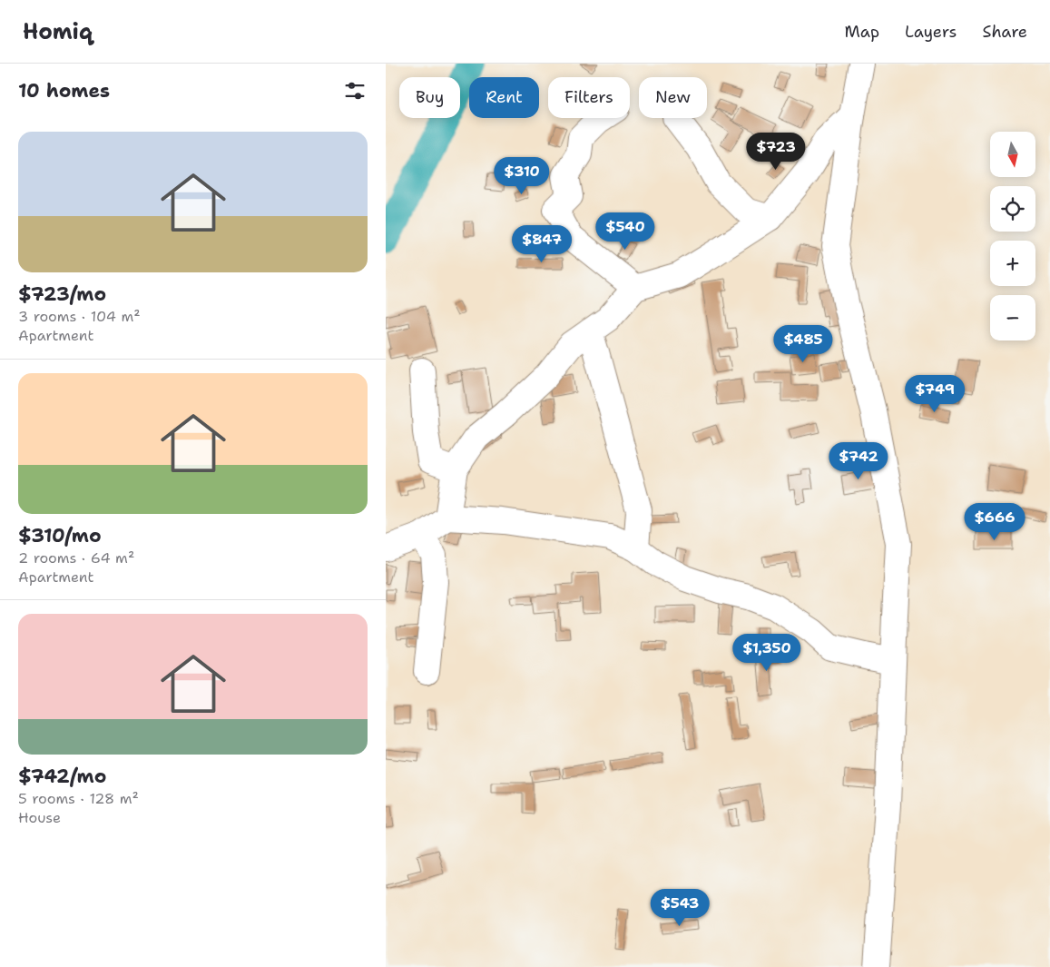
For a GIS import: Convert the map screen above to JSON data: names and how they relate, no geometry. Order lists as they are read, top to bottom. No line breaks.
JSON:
{"north":"bottom","page":{"header":"Homiq","nav":["Map","Layers","Share"],"heading":"10 homes","chip":["Buy","Rent","Filters","New"],"list":[{"name":"$723/mo","note":"3 rooms · 104 m² · Apartment"},{"name":"$310/mo","note":"2 rooms · 64 m² · Apartment"},{"name":"$742/mo","note":"5 rooms · 128 m² · House"}],"map_buttons":["+","−"],"price":["$723","$310","$540","$847","$485","$749","$742","$666","$1,350","$543"]}}
